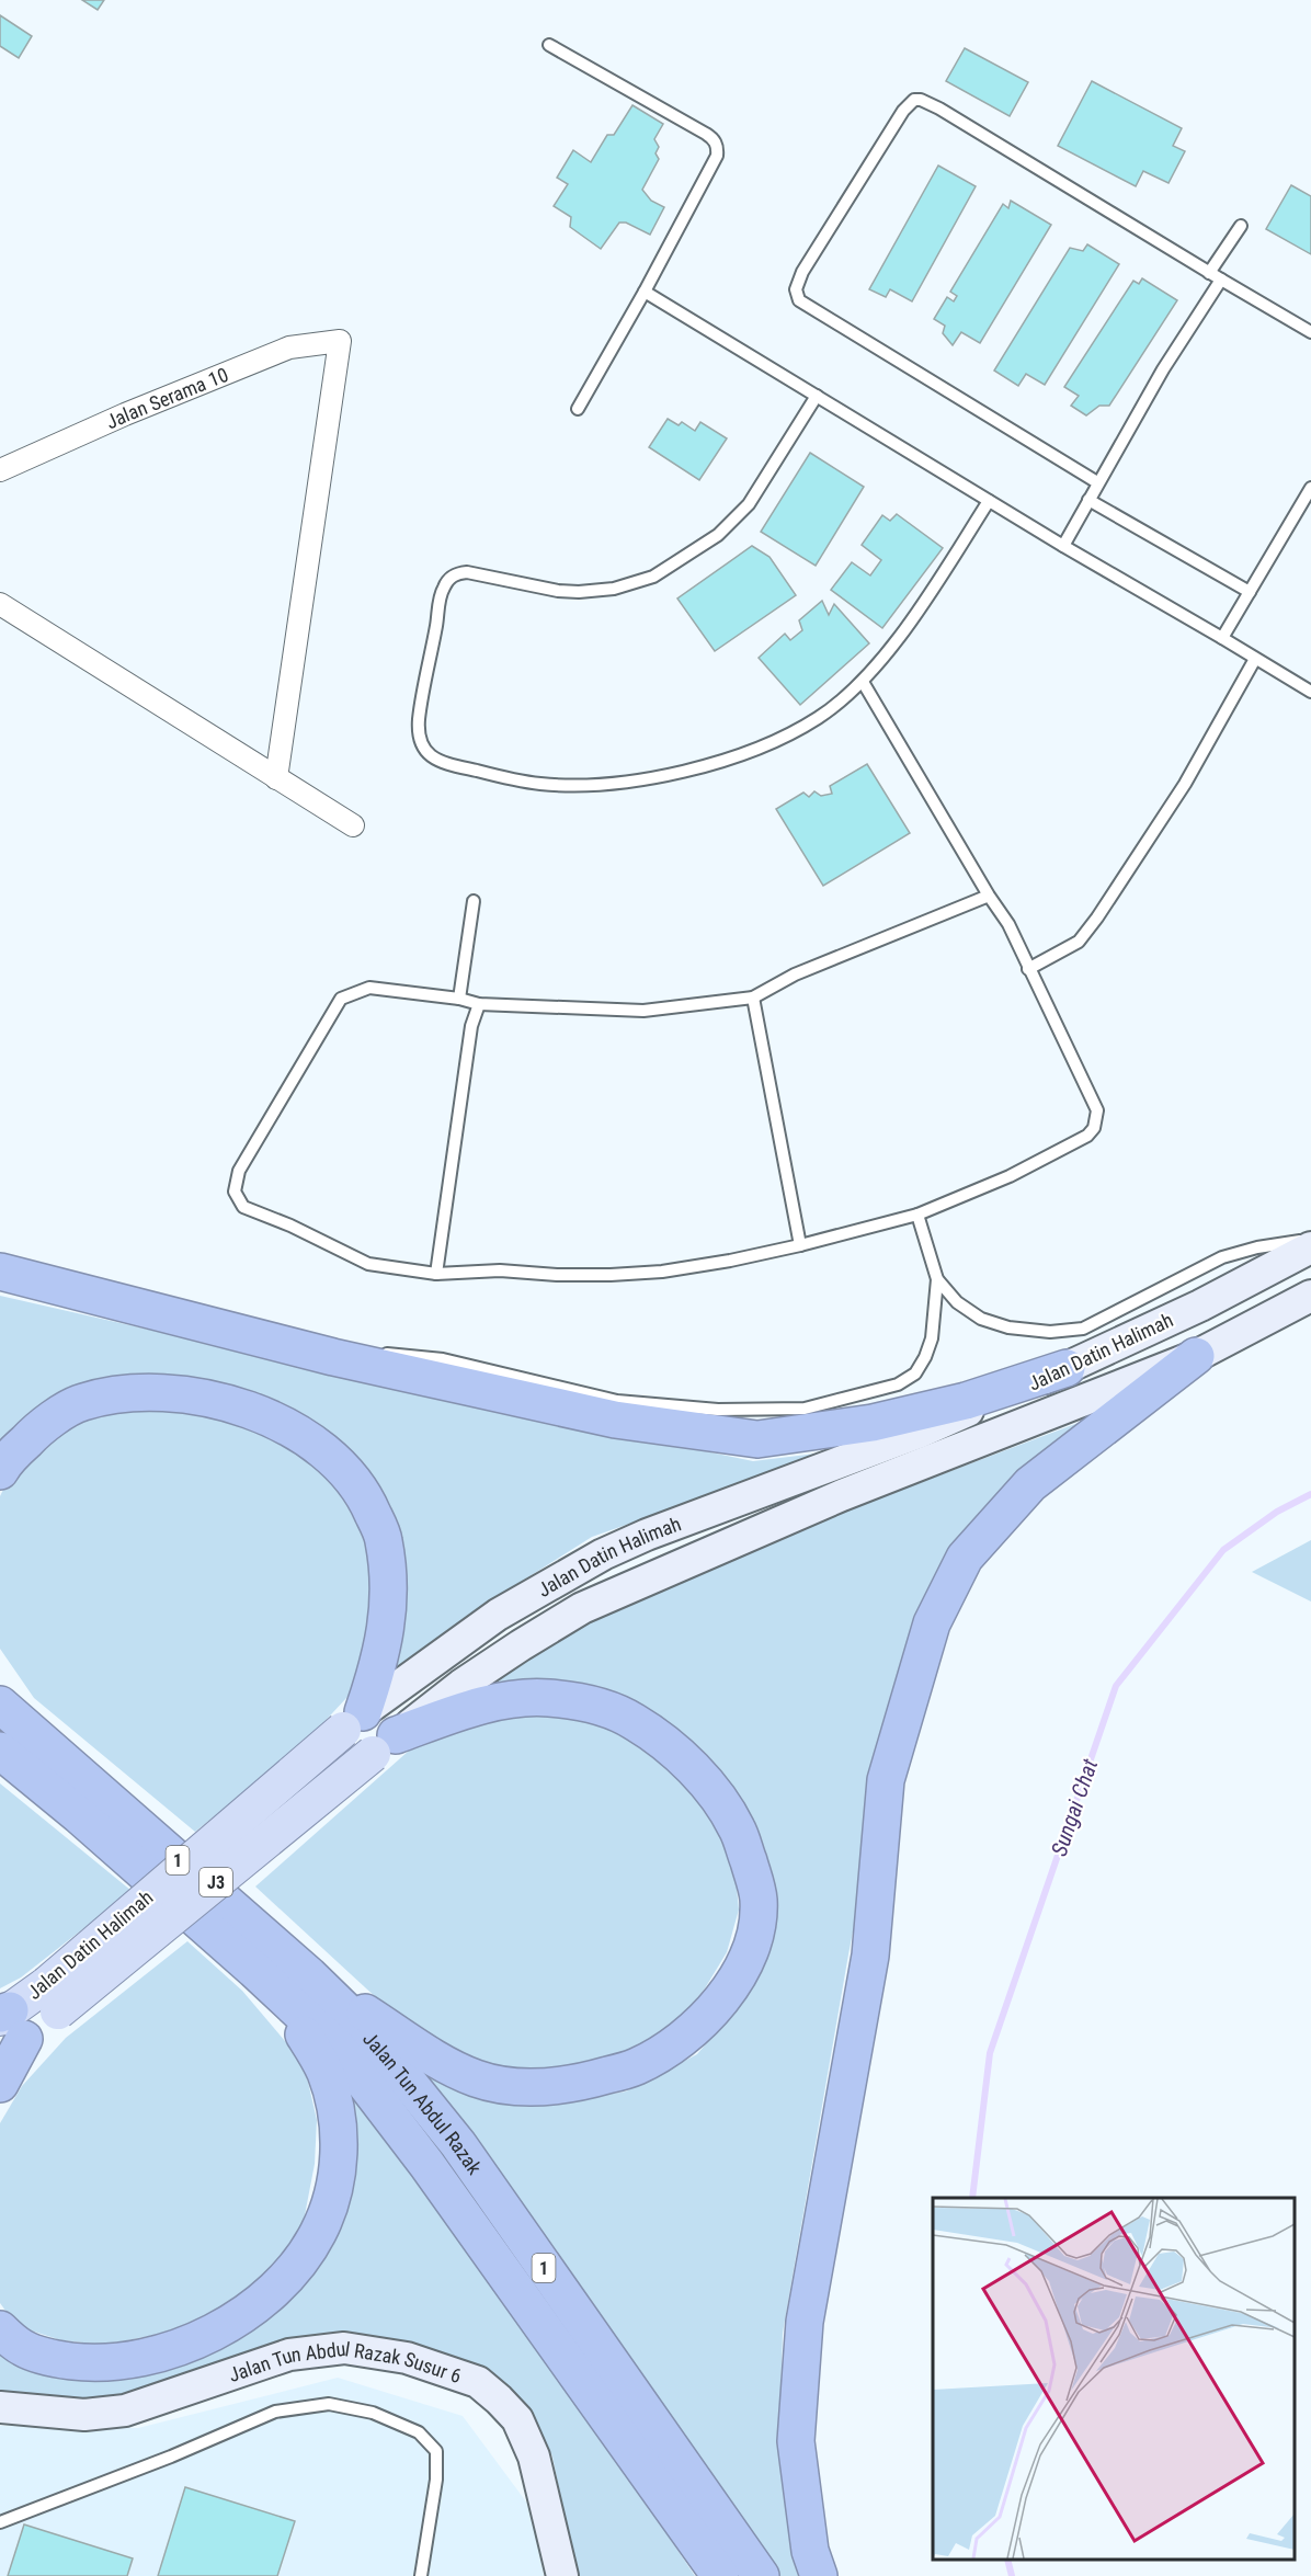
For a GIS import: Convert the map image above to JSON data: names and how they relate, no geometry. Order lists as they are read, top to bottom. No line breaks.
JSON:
{"streets":{"highway":["1","Jalan Tun Abdul Razak"],"main road":["Jalan Datin Halimah","J3","Jalan Tun Abdul Razak Susur 6"],"street":["Jalan Serama 10"]},"water":["Sungai Chat"]}
